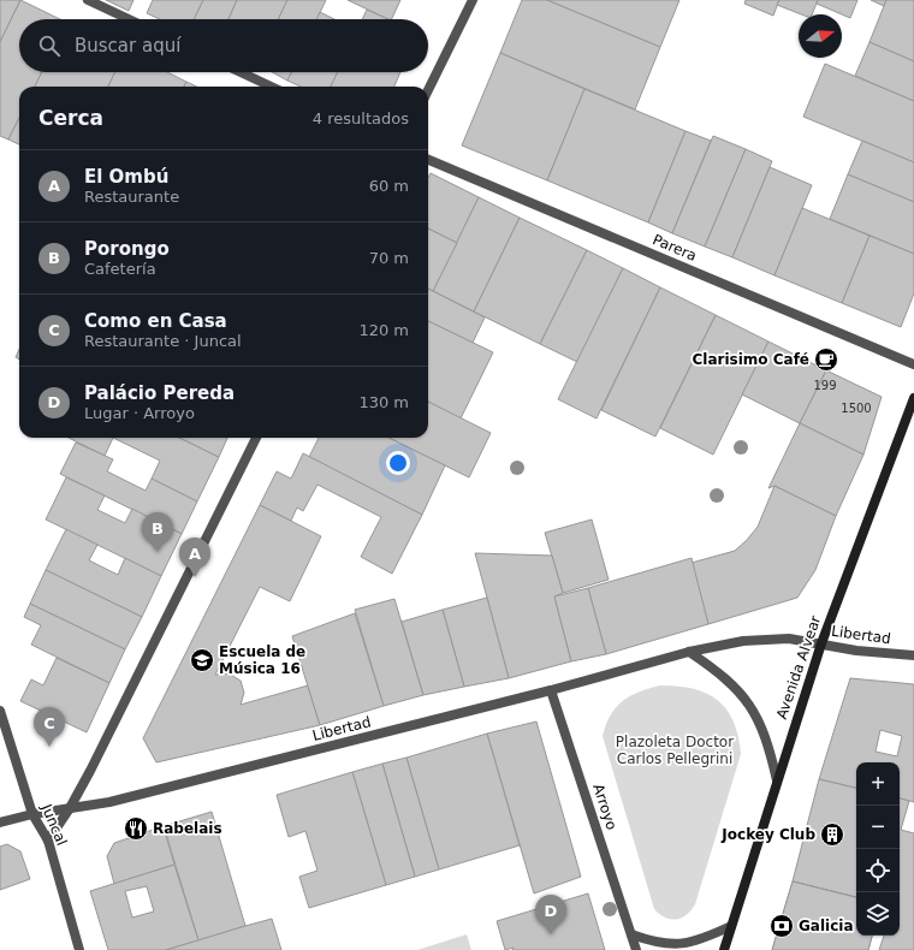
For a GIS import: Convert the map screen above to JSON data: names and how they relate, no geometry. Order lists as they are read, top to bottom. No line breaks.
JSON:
{"streets":{"street":["Parera","Libertad","Avenida Alvear","Arroyo","Juncal"]},"crossings":[["Libertad","Avenida Alvear"],["Libertad","Arroyo"],["Libertad","Juncal"]],"parks":["Plazoleta Doctor Carlos Pellegrini"],"places":{"cafe":["Clarisimo Café"],"school or university":["Escuela de Música 16"],"restaurant":["Rabelais"],"building":["Jockey Club"],"bank":["Galicia"]},"house_numbers":["199","1500"],"north":"right","page":{"search":"Buscar aquí","heading":["Cerca","4 resultados"],"list":[{"mark":"A","name":"El Ombú","note":"Restaurante","value":"60 m"},{"mark":"B","name":"Porongo","note":"Cafetería","value":"70 m"},{"mark":"C","name":"Como en Casa","note":"Restaurante · Juncal","value":"120 m"},{"mark":"D","name":"Palácio Pereda","note":"Lugar · Arroyo","value":"130 m"}],"pins":["B","A","C","D"],"map_buttons":["+","−"]}}
